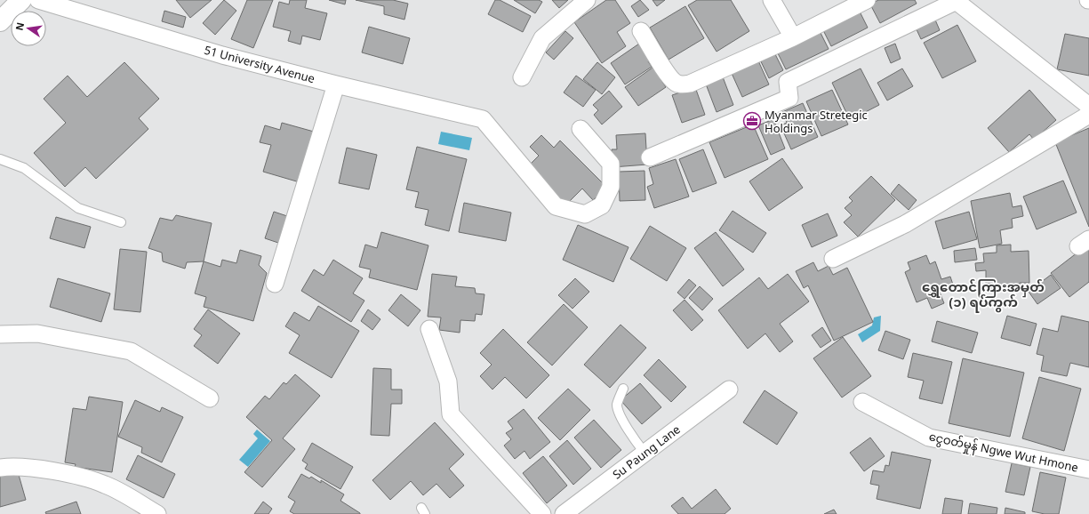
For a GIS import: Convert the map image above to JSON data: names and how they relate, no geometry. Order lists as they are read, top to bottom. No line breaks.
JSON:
{"streets":{"street":["51 University Avenue","Su Paung Lane","ငွေဝတ်မှုန် Ngwe Wut Hmone"]},"districts":["ရွှေတောင်ကြားအမှတ် (၁) ရပ်ကွက်"],"places":{"office":["Myanmar Stretegic Holdings"]},"north":"left"}
